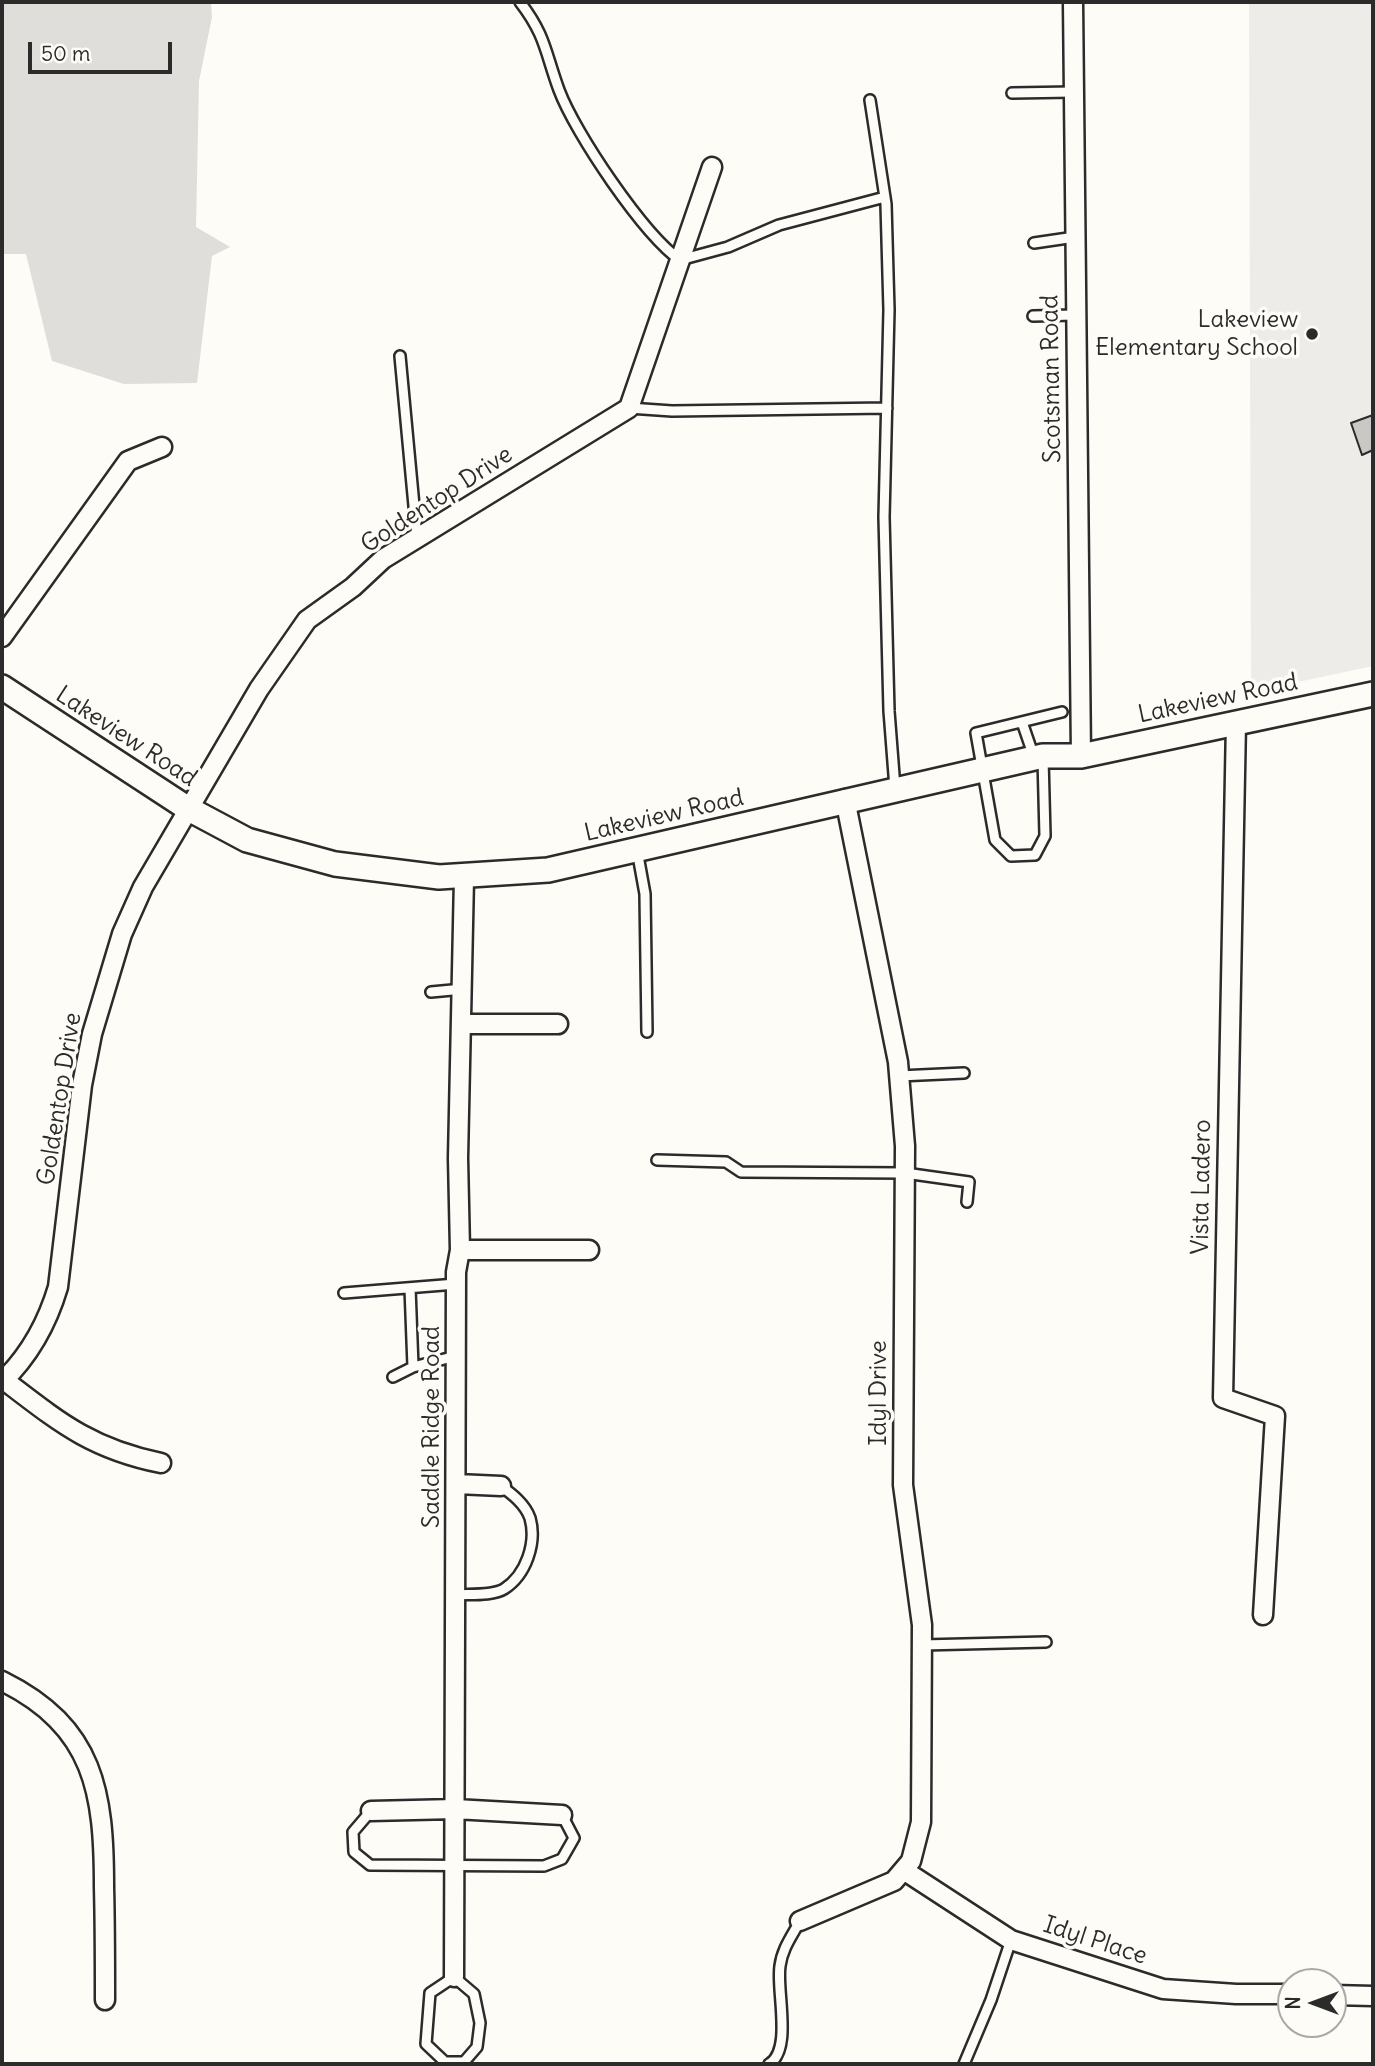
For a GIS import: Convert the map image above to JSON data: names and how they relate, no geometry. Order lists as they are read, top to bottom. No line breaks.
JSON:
{"streets":{"street":["Scotsman Road","Goldentop Drive","Lakeview Road","Vista Ladero","Idyl Drive","Saddle Ridge Road","Idyl Place"]},"crossings":[["Scotsman Road","Lakeview Road"],["Goldentop Drive","Lakeview Road"],["Lakeview Road","Vista Ladero"],["Lakeview Road","Idyl Drive"],["Lakeview Road","Saddle Ridge Road"],["Idyl Drive","Idyl Place"]],"places":["Lakeview Elementary School"],"scale_bar":"50 m","north":"left"}
